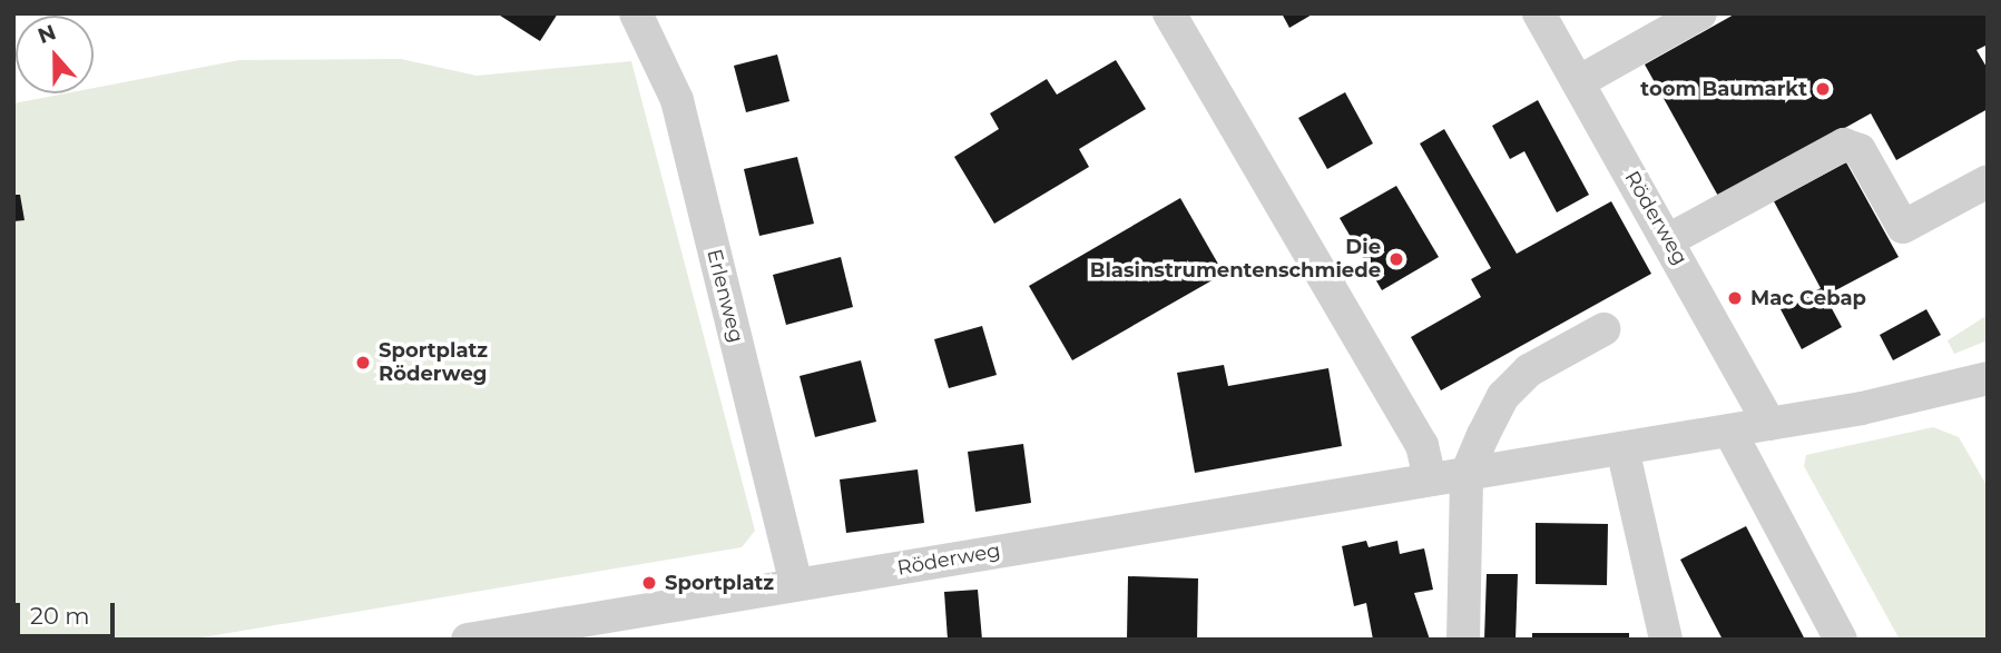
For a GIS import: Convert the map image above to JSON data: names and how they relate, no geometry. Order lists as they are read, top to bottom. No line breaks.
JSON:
{"streets":{"street":["Röderweg","Erlenweg"]},"crossings":[["Röderweg","Erlenweg"]],"places":["toom Baumarkt","Die Blasinstrumentenschmiede","Mac Cebap","Sportplatz Röderweg","Sportplatz"],"scale_bar":"20 m","north":"top"}
